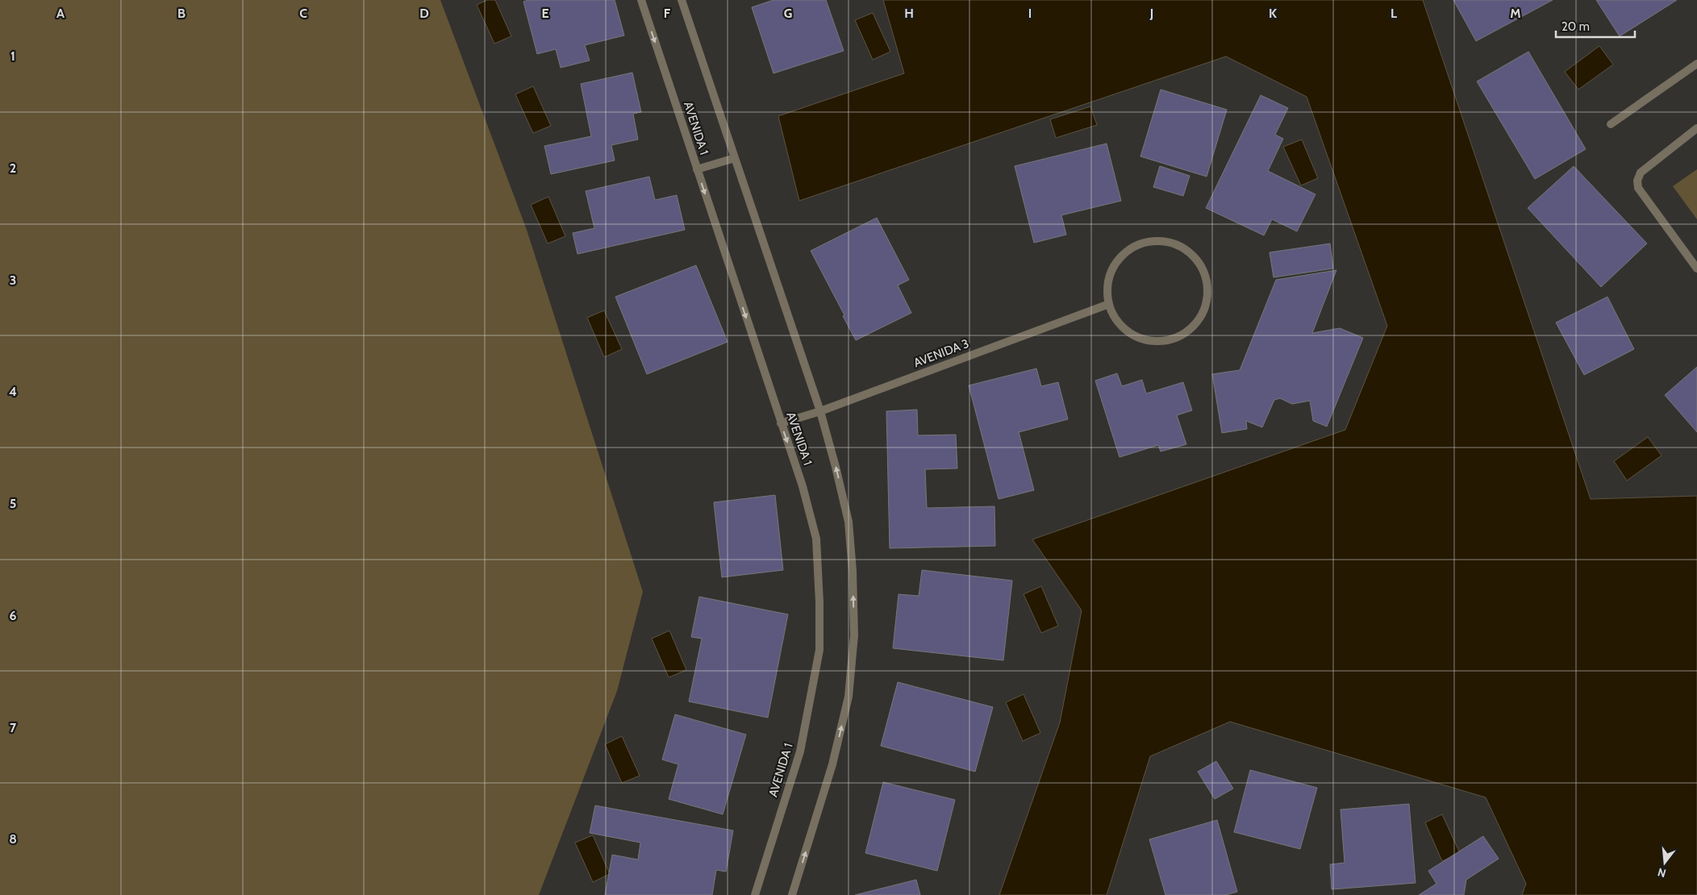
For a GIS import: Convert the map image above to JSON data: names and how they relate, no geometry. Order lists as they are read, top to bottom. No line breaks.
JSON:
{"streets":{"street":["AVENIDA 1","AVENIDA 3"]},"crossings":[["AVENIDA 1","AVENIDA 3"]],"scale_bar":"20 m","north":"bottom","grid":{"columns":["A","B","C","D","E","F","G","H","I","J","K","L","M"],"rows":["1","2","3","4","5","6","7","8"]}}
